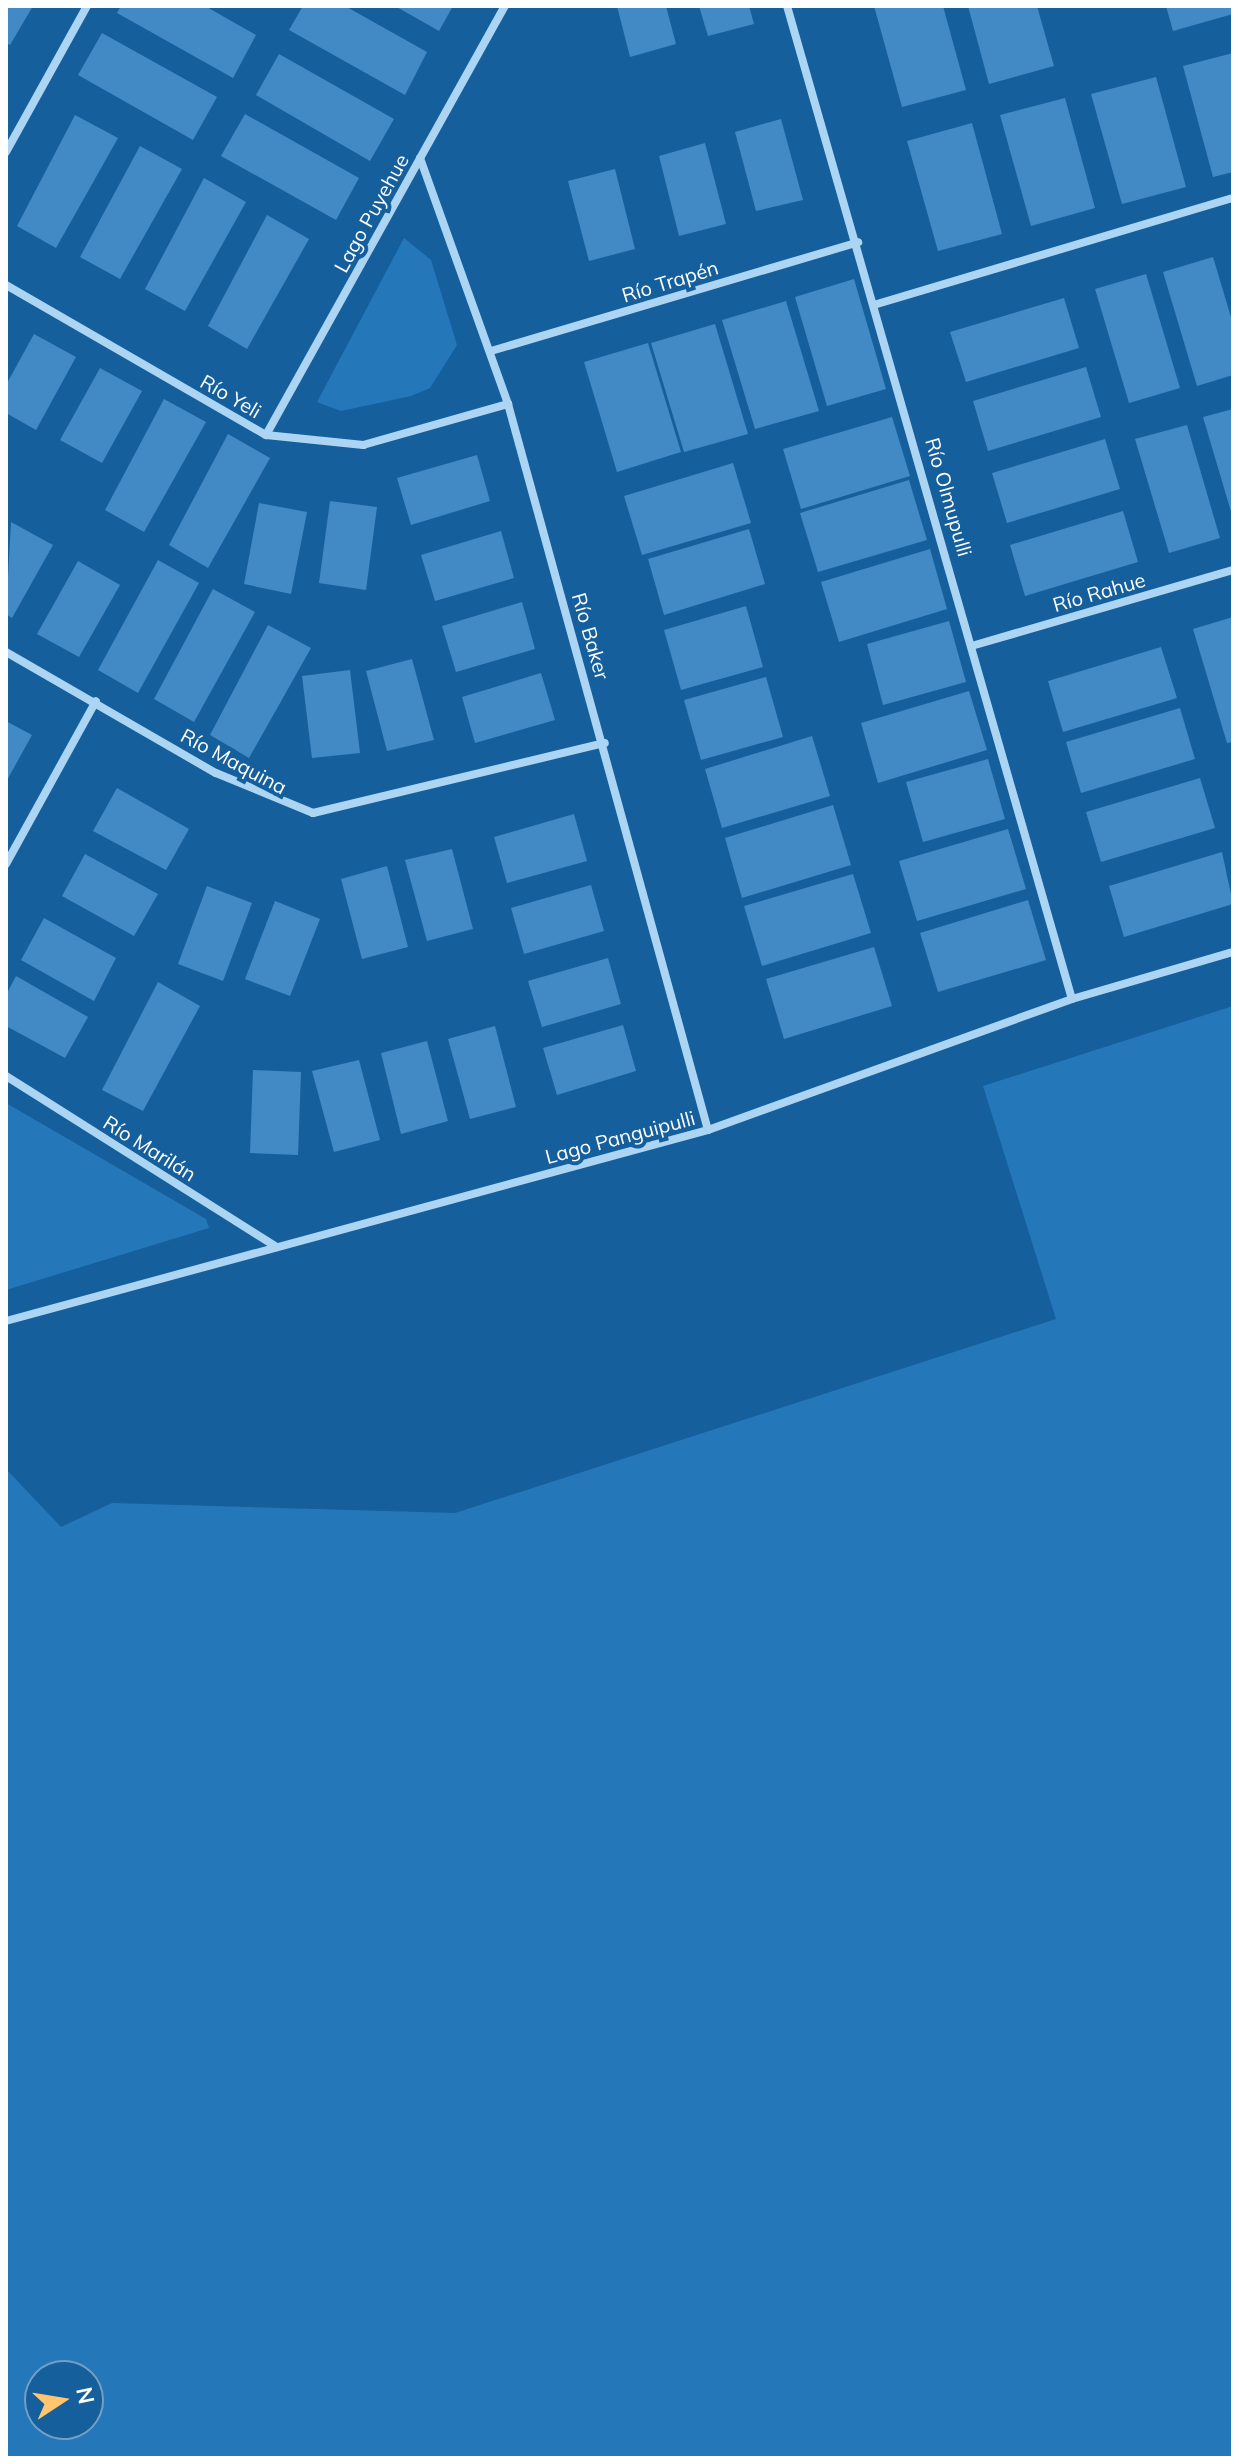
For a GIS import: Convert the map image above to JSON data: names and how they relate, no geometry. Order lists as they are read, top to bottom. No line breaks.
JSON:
{"streets":{"street":["Lago Puyehue","Río Trapén","Río Yeli","Río Olmupulli","Río Rahue","Río Baker","Río Maquina","Lago Panguipulli","Río Marilán"]},"crossings":[["Lago Puyehue","Río Yeli"],["Lago Puyehue","Río Baker"],["Río Trapén","Río Olmupulli"],["Río Trapén","Río Baker"],["Río Yeli","Río Baker"],["Río Olmupulli","Río Rahue"],["Río Olmupulli","Lago Panguipulli"],["Río Baker","Río Maquina"],["Río Baker","Lago Panguipulli"],["Lago Panguipulli","Río Marilán"]],"north":"right"}
